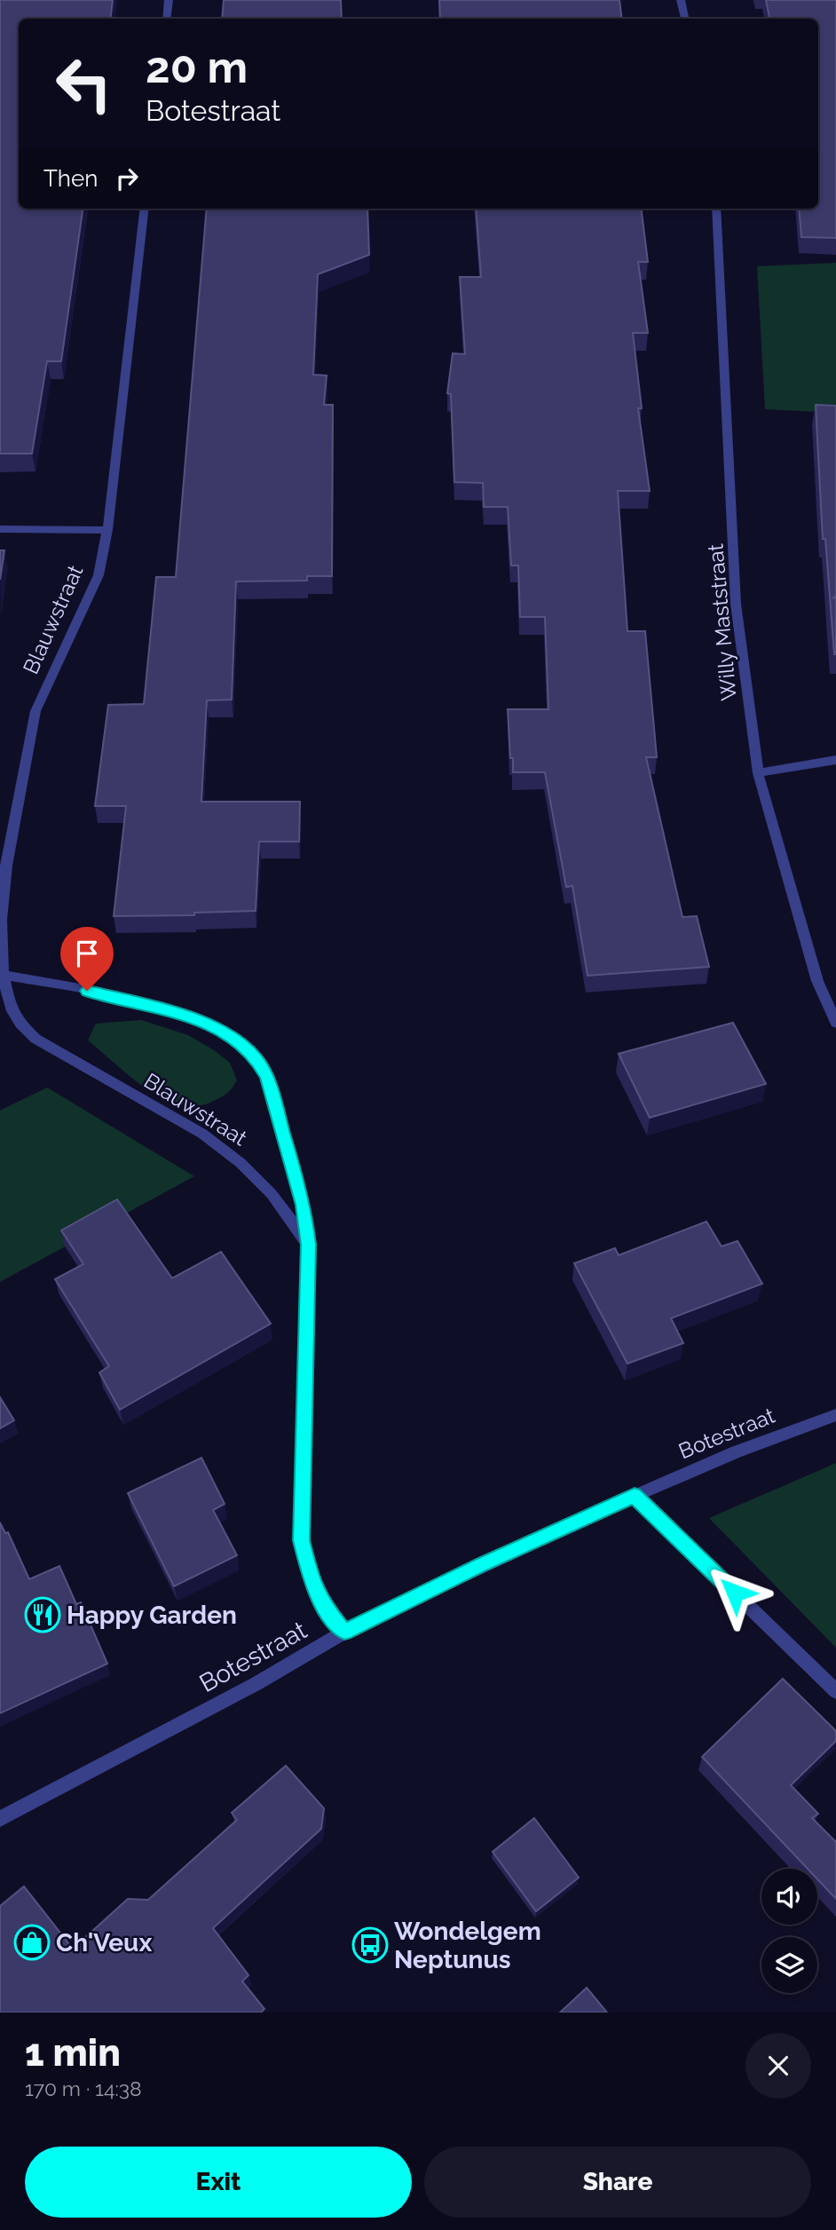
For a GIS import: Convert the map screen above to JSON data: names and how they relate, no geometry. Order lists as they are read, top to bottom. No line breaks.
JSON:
{"streets":{"street":["Blauwstraat","Willy Maststraat","Botestraat"]},"crossings":[["Blauwstraat","Botestraat"]],"places":{"restaurant":["Happy Garden"],"shop":["Ch'Veux"],"bus stop":["Wondelgem Neptunus"]},"page":{"turn":["20 m","Botestraat"],"then":"Then","heading":["1 min","170 m · 14:38"],"buttons":["Exit","Share"]}}
